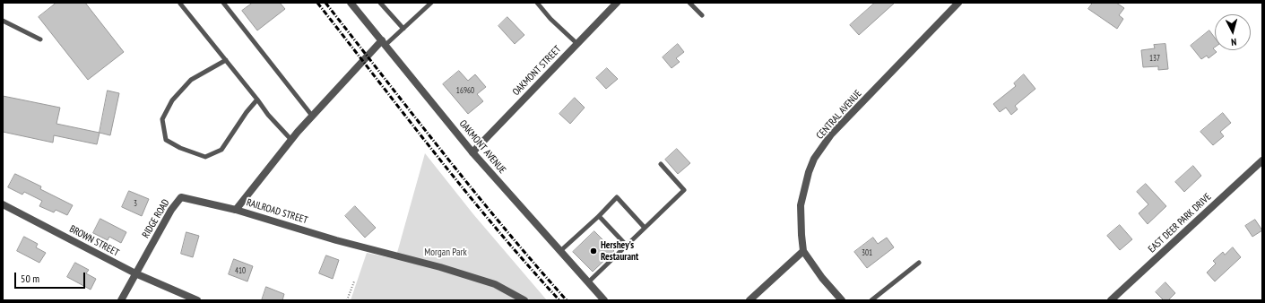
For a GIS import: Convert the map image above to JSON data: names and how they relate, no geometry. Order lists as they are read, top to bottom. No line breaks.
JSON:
{"streets":{"street":["OAKMONT STREET","CENTRAL AVENUE","OAKMONT AVENUE","RAILROAD STREET","RIDGE ROAD","EAST DEER PARK DRIVE","BROWN STREET"]},"crossings":[["OAKMONT STREET","OAKMONT AVENUE"],["OAKMONT AVENUE","RAILROAD STREET"],["RAILROAD STREET","RIDGE ROAD"],["RIDGE ROAD","BROWN STREET"]],"parks":["Morgan Park"],"places":["Hershey's Restaurant"],"house_numbers":["137","16960","3","301","410"],"scale_bar":"50 m","north":"bottom"}
